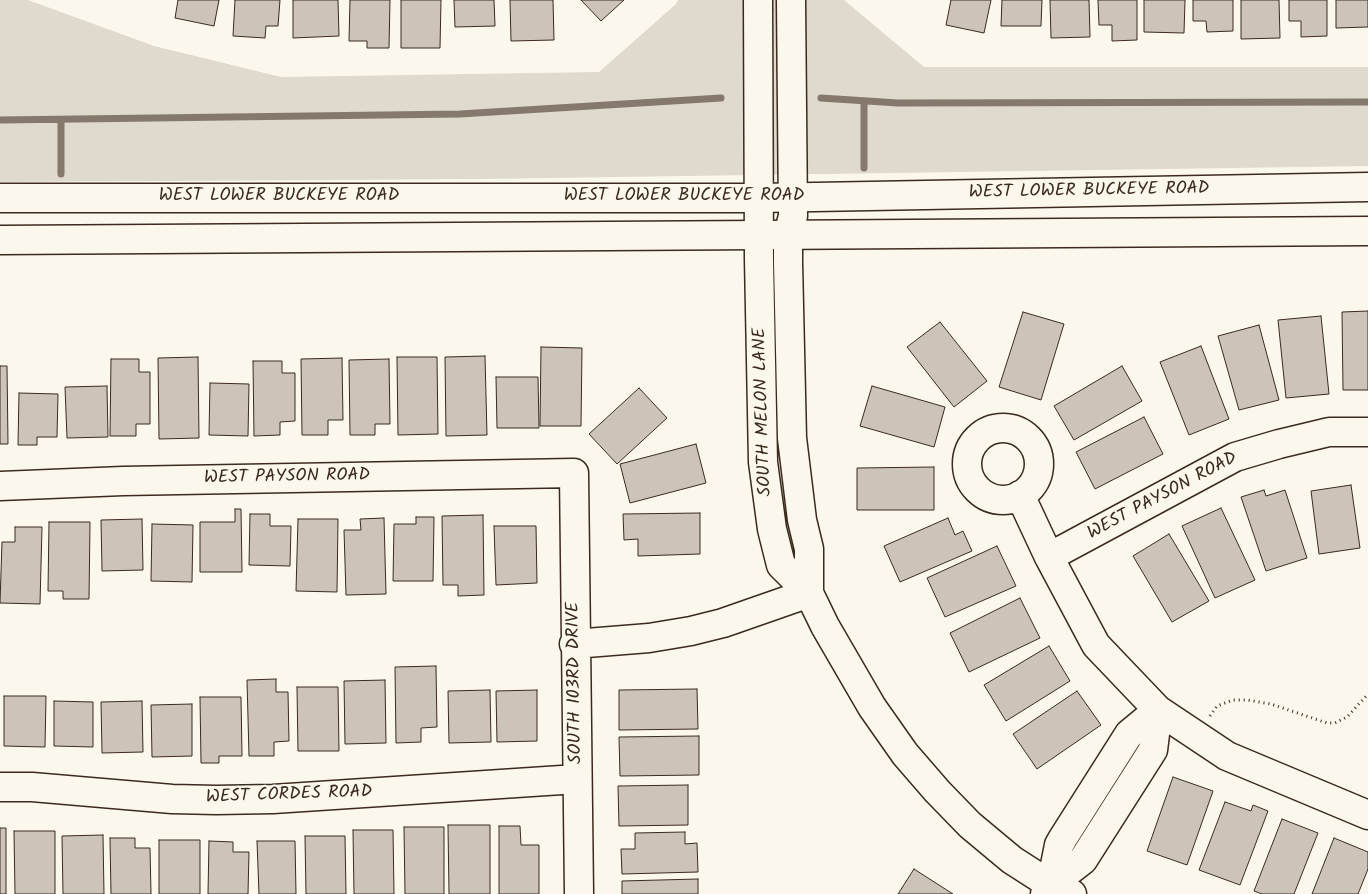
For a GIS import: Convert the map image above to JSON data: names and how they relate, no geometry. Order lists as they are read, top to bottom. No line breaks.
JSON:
{"streets":{"street":["WEST LOWER BUCKEYE ROAD","SOUTH MELON LANE","WEST PAYSON ROAD","SOUTH 103RD DRIVE","WEST CORDES ROAD"]},"crossings":[["WEST LOWER BUCKEYE ROAD","SOUTH MELON LANE"],["WEST PAYSON ROAD","SOUTH 103RD DRIVE"],["SOUTH 103RD DRIVE","WEST CORDES ROAD"]]}
